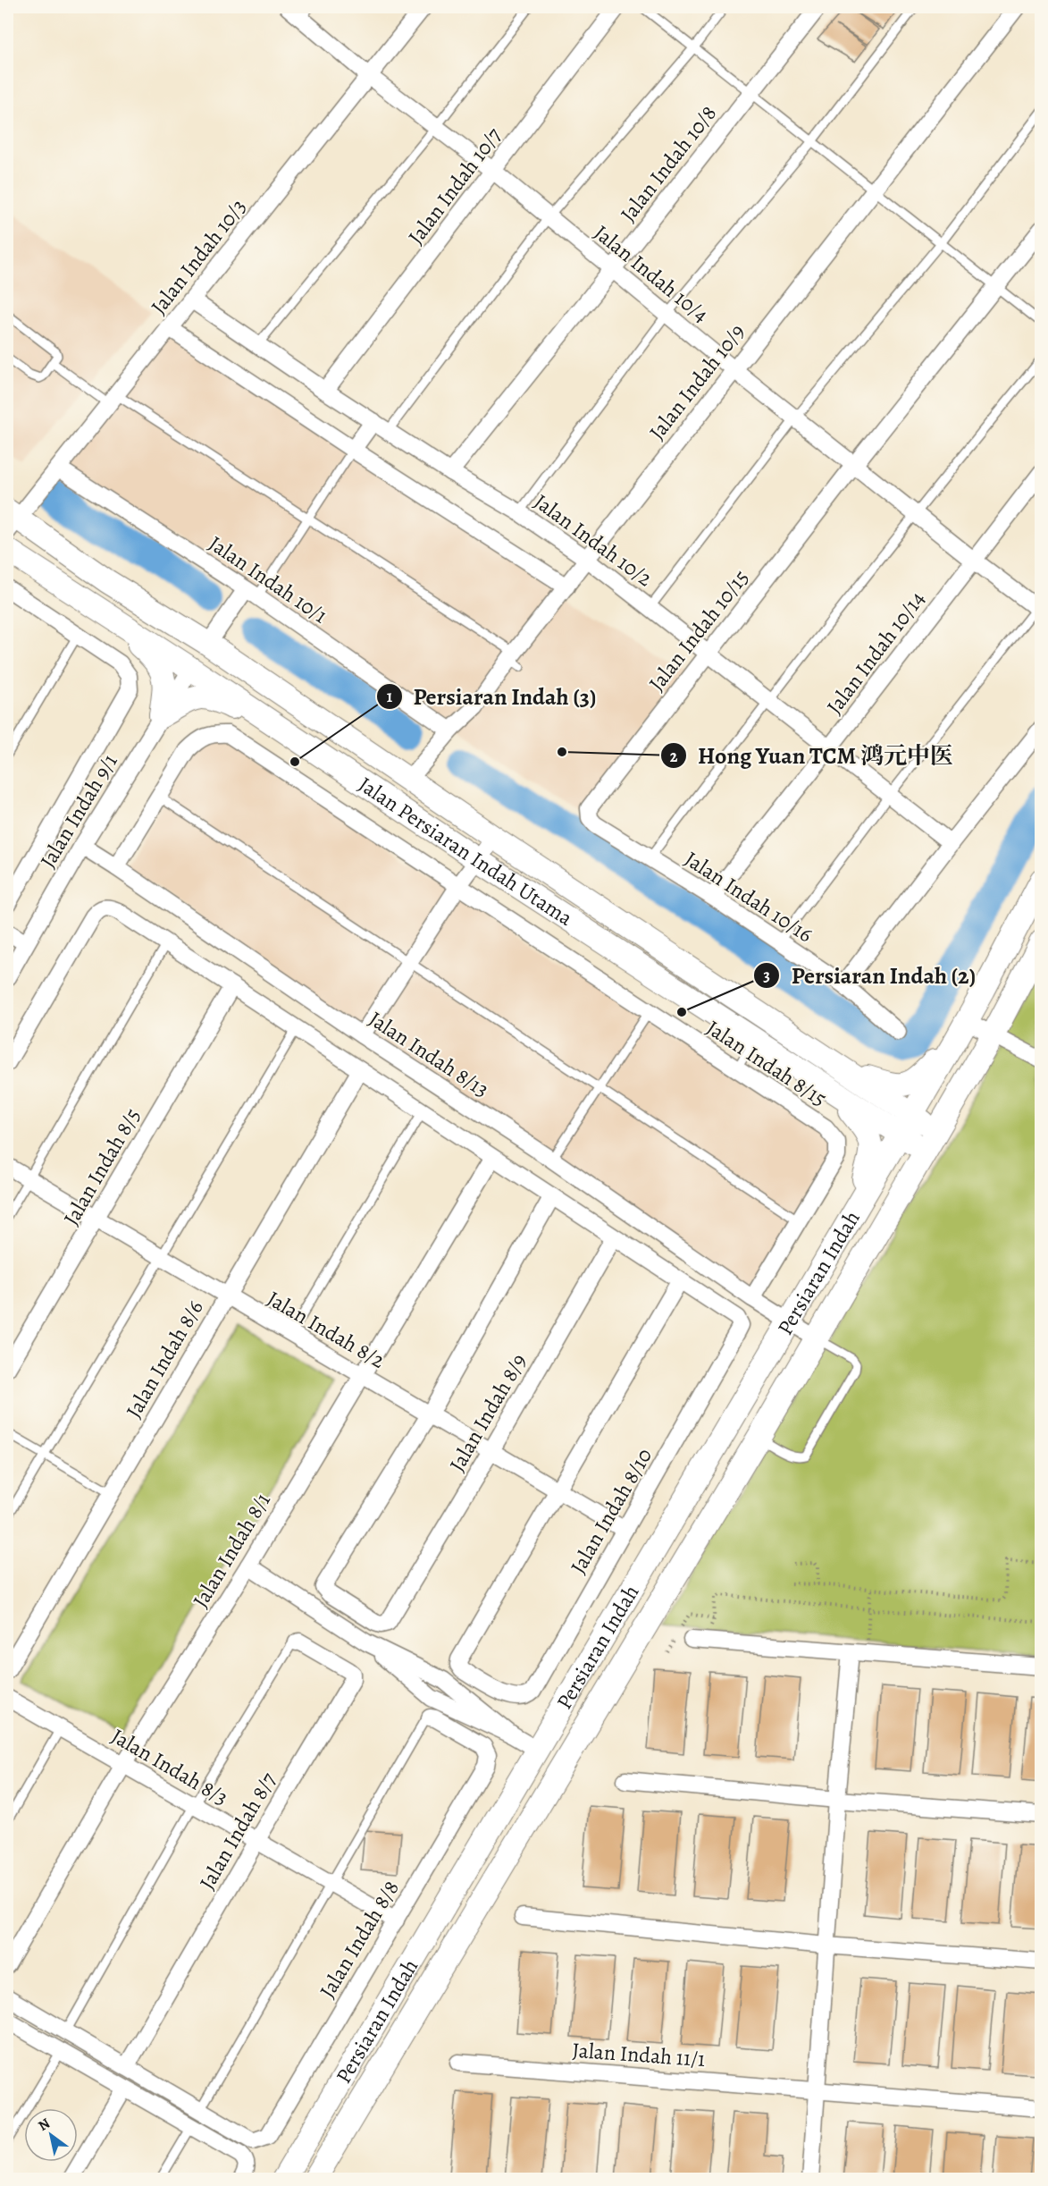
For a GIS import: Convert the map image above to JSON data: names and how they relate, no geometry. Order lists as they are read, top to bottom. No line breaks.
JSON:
{"streets":{"main road":["Jalan Persiaran Indah Utama","Persiaran Indah"],"street":["Jalan Indah 10/8","Jalan Indah 10/7","Jalan Indah 10/3","Jalan Indah 10/4","Jalan Indah 10/9","Jalan Indah 10/2","Jalan Indah 10/1","Jalan Indah 10/15","Jalan Indah 10/14","Jalan Indah 9/1","Jalan Indah 10/16","Jalan Indah 8/13","Jalan Indah 8/15","Jalan Indah 8/5","Jalan Indah 8/2","Jalan Indah 8/6","Jalan Indah 8/9","Jalan Indah 8/10","Jalan Indah 8/1","Jalan Indah 8/3","Jalan Indah 8/7","Jalan Indah 8/8","Jalan Indah 11/1"]},"crossings":[["Jalan Indah 10/8","Jalan Indah 10/4"],["Jalan Indah 10/8","Jalan Indah 10/2"],["Jalan Indah 10/7","Jalan Indah 10/4"],["Jalan Indah 10/7","Jalan Indah 10/2"],["Jalan Indah 10/3","Jalan Indah 10/4"],["Jalan Indah 10/3","Jalan Indah 10/2"],["Jalan Indah 10/3","Jalan Indah 10/1"],["Jalan Indah 10/3","Jalan Persiaran Indah Utama"],["Jalan Indah 10/4","Jalan Indah 10/9"],["Jalan Indah 10/4","Jalan Indah 10/15"],["Jalan Indah 10/4","Jalan Indah 10/14"],["Jalan Indah 10/9","Jalan Indah 10/2"],["Jalan Indah 10/9","Jalan Indah 10/1"],["Jalan Indah 10/9","Jalan Persiaran Indah Utama"],["Jalan Indah 10/2","Jalan Indah 10/15"],["Jalan Indah 10/2","Jalan Indah 10/14"],["Jalan Indah 10/15","Jalan Indah 10/16"],["Jalan Indah 10/14","Jalan Indah 10/16"],["Jalan Indah 9/1","Jalan Persiaran Indah Utama"],["Jalan Indah 9/1","Jalan Indah 8/13"],["Jalan Persiaran Indah Utama","Persiaran Indah"],["Jalan Indah 8/13","Persiaran Indah"],["Jalan Indah 8/5","Jalan Indah 8/2"],["Jalan Indah 8/2","Jalan Indah 8/6"],["Jalan Indah 8/2","Jalan Indah 8/9"],["Jalan Indah 8/2","Jalan Indah 8/10"],["Jalan Indah 8/2","Jalan Indah 8/1"],["Jalan Indah 8/1","Jalan Indah 8/3"],["Jalan Indah 8/3","Jalan Indah 8/7"],["Jalan Indah 8/3","Jalan Indah 8/8"]],"places":["Hong Yuan TCM 鸿元中医","Persiaran Indah (3)","Persiaran Indah (2)"],"north":"top left"}
